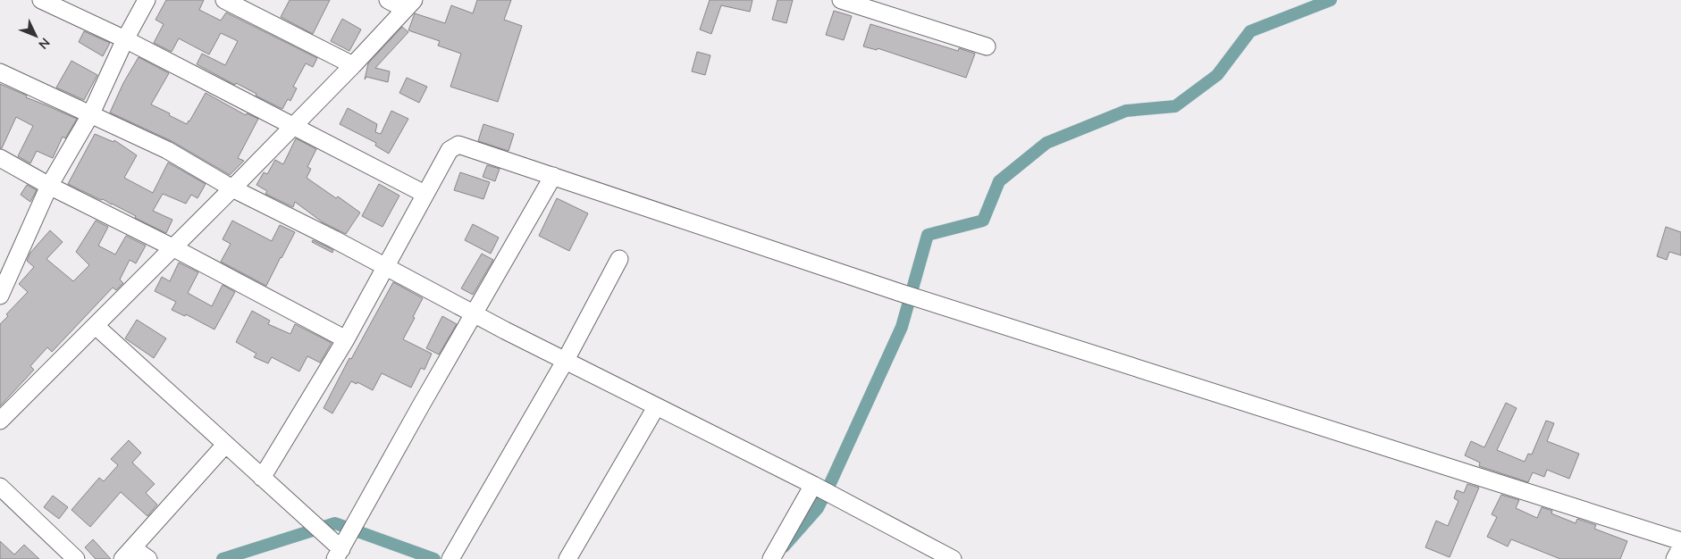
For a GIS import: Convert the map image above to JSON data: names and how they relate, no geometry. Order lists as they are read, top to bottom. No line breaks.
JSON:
{"north":"bottom right"}
